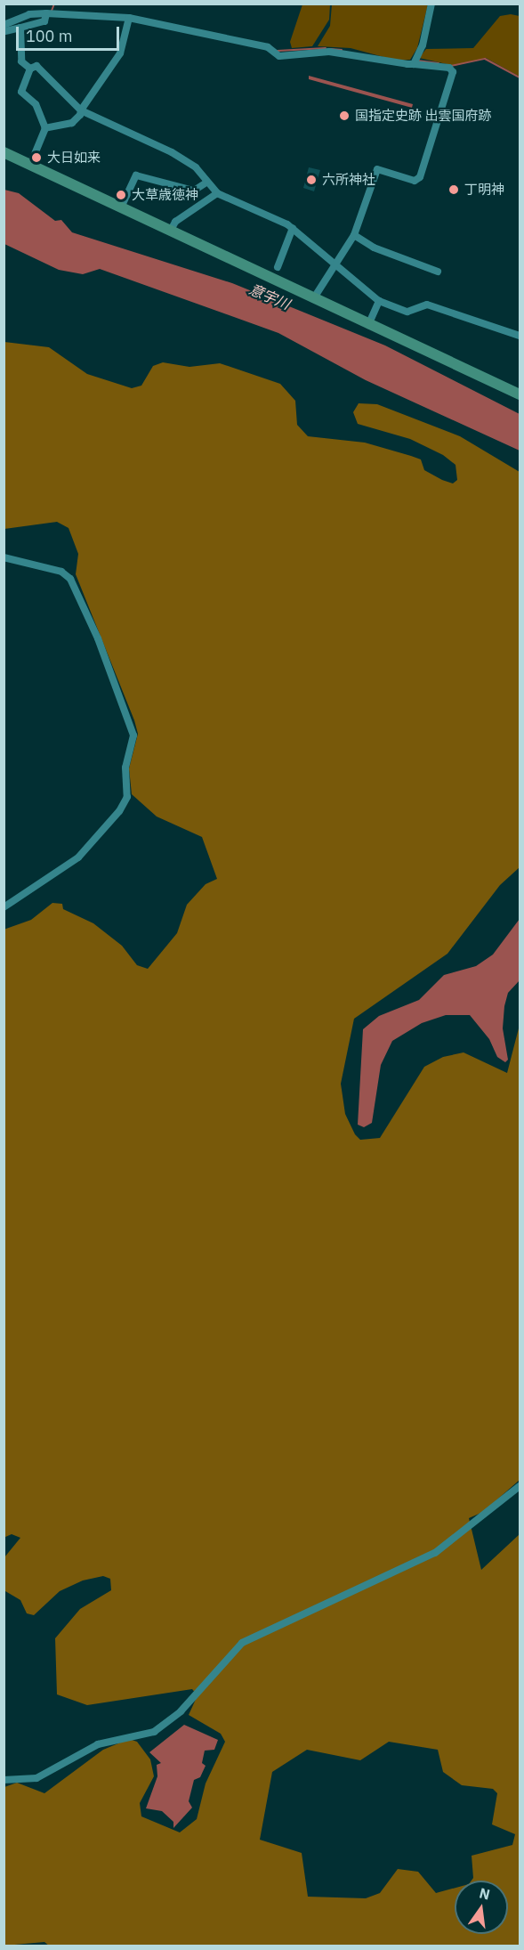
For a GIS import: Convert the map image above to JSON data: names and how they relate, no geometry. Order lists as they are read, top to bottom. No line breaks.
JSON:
{"water":["意宇川"],"places":["国指定史跡 出雲国府跡","大日如来","六所神社","丁明神","大草歳徳神"],"scale_bar":"100 m","north":"top"}
